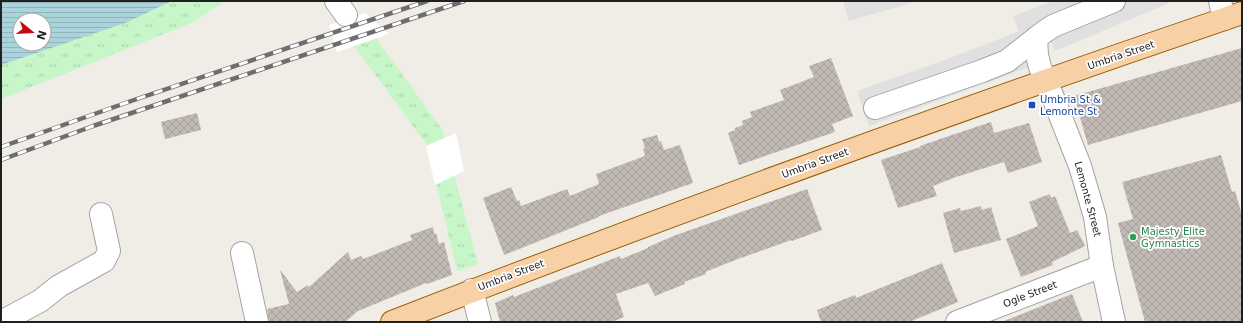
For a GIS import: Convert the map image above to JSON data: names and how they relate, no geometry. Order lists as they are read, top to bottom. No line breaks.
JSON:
{"streets":{"main road":["Umbria Street"],"street":["Lemonte Street","Ogle Street"]},"crossings":[["Umbria Street","Lemonte Street"],["Lemonte Street","Ogle Street"]],"places":{"transit":["Umbria St & Lemonte St"],"other":["Majesty Elite Gymnastics"]},"north":"right"}
